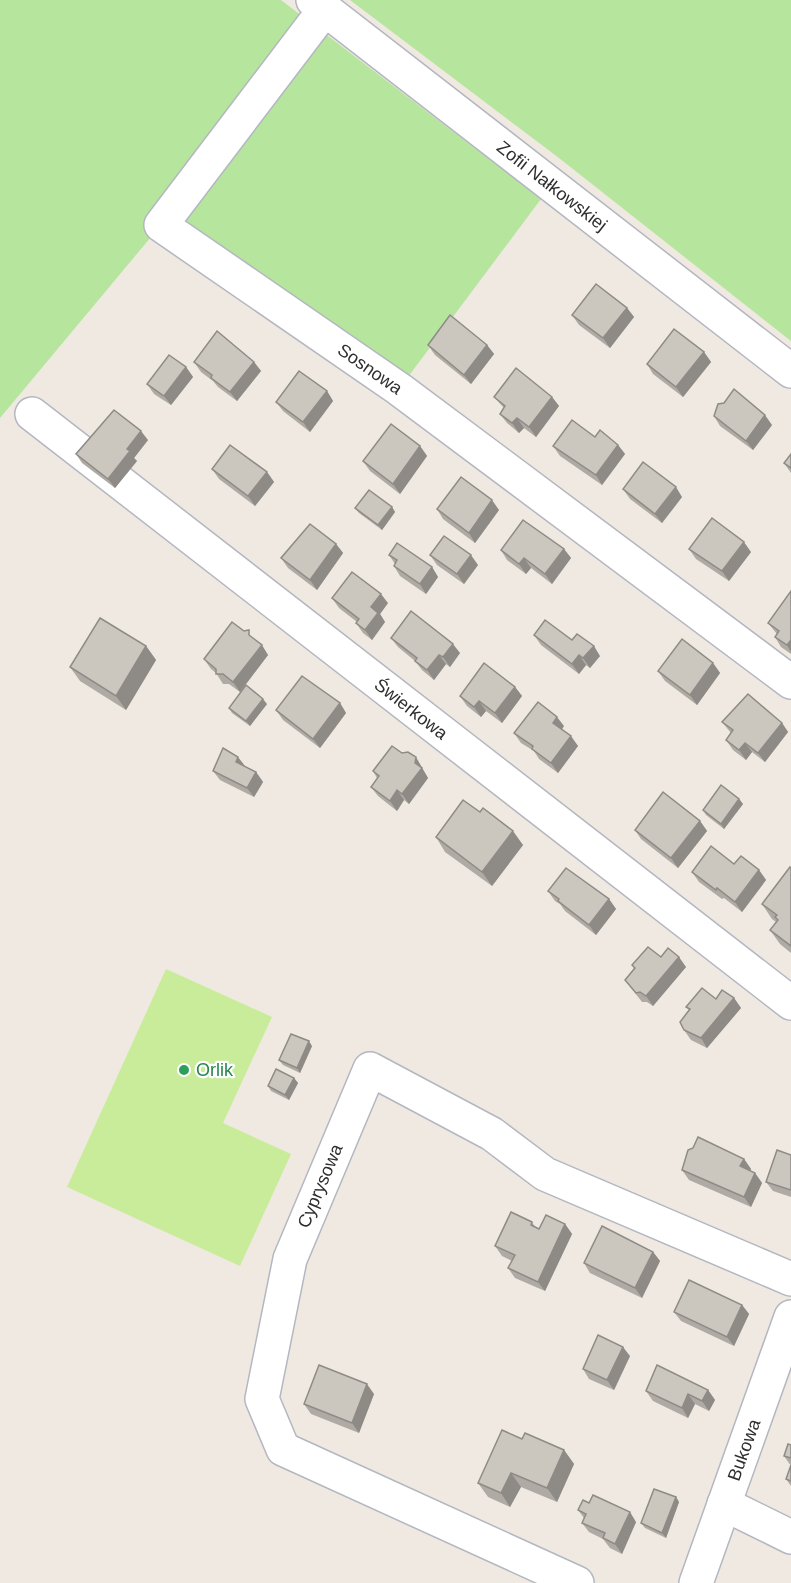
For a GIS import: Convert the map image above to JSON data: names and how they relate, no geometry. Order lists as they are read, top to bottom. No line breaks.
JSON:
{"streets":{"street":["Zofii Nałkowskiej","Sosnowa","Świerkowa","Cyprysowa","Bukowa"]},"crossings":[["Zofii Nałkowskiej","Sosnowa"]],"places":["Orlik"]}
